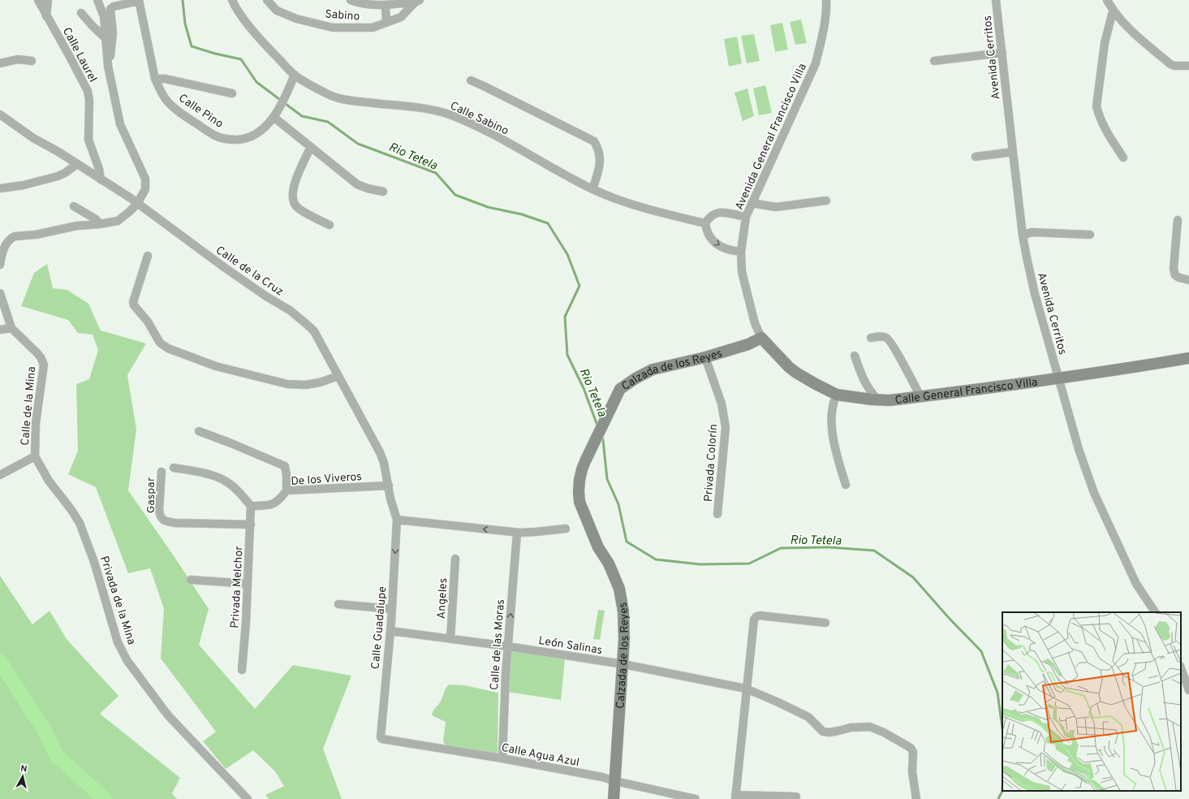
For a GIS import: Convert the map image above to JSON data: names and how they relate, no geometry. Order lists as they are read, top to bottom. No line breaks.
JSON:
{"streets":{"street":["Sabino","Calle Laurel","Avenida Cerritos","Calle Pino","Calle Sabino","Avenida General Francisco Villa","Calle de la Cruz","Calzada de los Reyes","Calle General Francisco Villa","Calle de la Mina","Privada Colorín","De los Viveros","Gaspar","Privada Melchor","Angeles","Privada de la Mina","Calle Guadalupe","Calle de las Moras","León Salinas","Calle Agua Azul"]},"crossings":[["Calle Laurel","Calle de la Cruz"],["Avenida Cerritos","Calle General Francisco Villa"],["Calle Pino","Calle Sabino"],["Avenida General Francisco Villa","Calzada de los Reyes"],["Avenida General Francisco Villa","Calle General Francisco Villa"],["Calle de la Cruz","De los Viveros"],["Calle de la Cruz","Calle Guadalupe"],["Calzada de los Reyes","Calle General Francisco Villa"],["Calzada de los Reyes","Privada Colorín"],["Calzada de los Reyes","León Salinas"],["Calzada de los Reyes","Calle Agua Azul"],["Calle de la Mina","Privada de la Mina"],["De los Viveros","Privada Melchor"],["Gaspar","Privada Melchor"],["Angeles","León Salinas"],["Calle Guadalupe","León Salinas"],["Calle Guadalupe","Calle Agua Azul"],["Calle de las Moras","León Salinas"],["Calle de las Moras","Calle Agua Azul"]],"one_way":["Calle Guadalupe","Calle de las Moras"],"water":["Rio Tetela"],"north":"top"}
